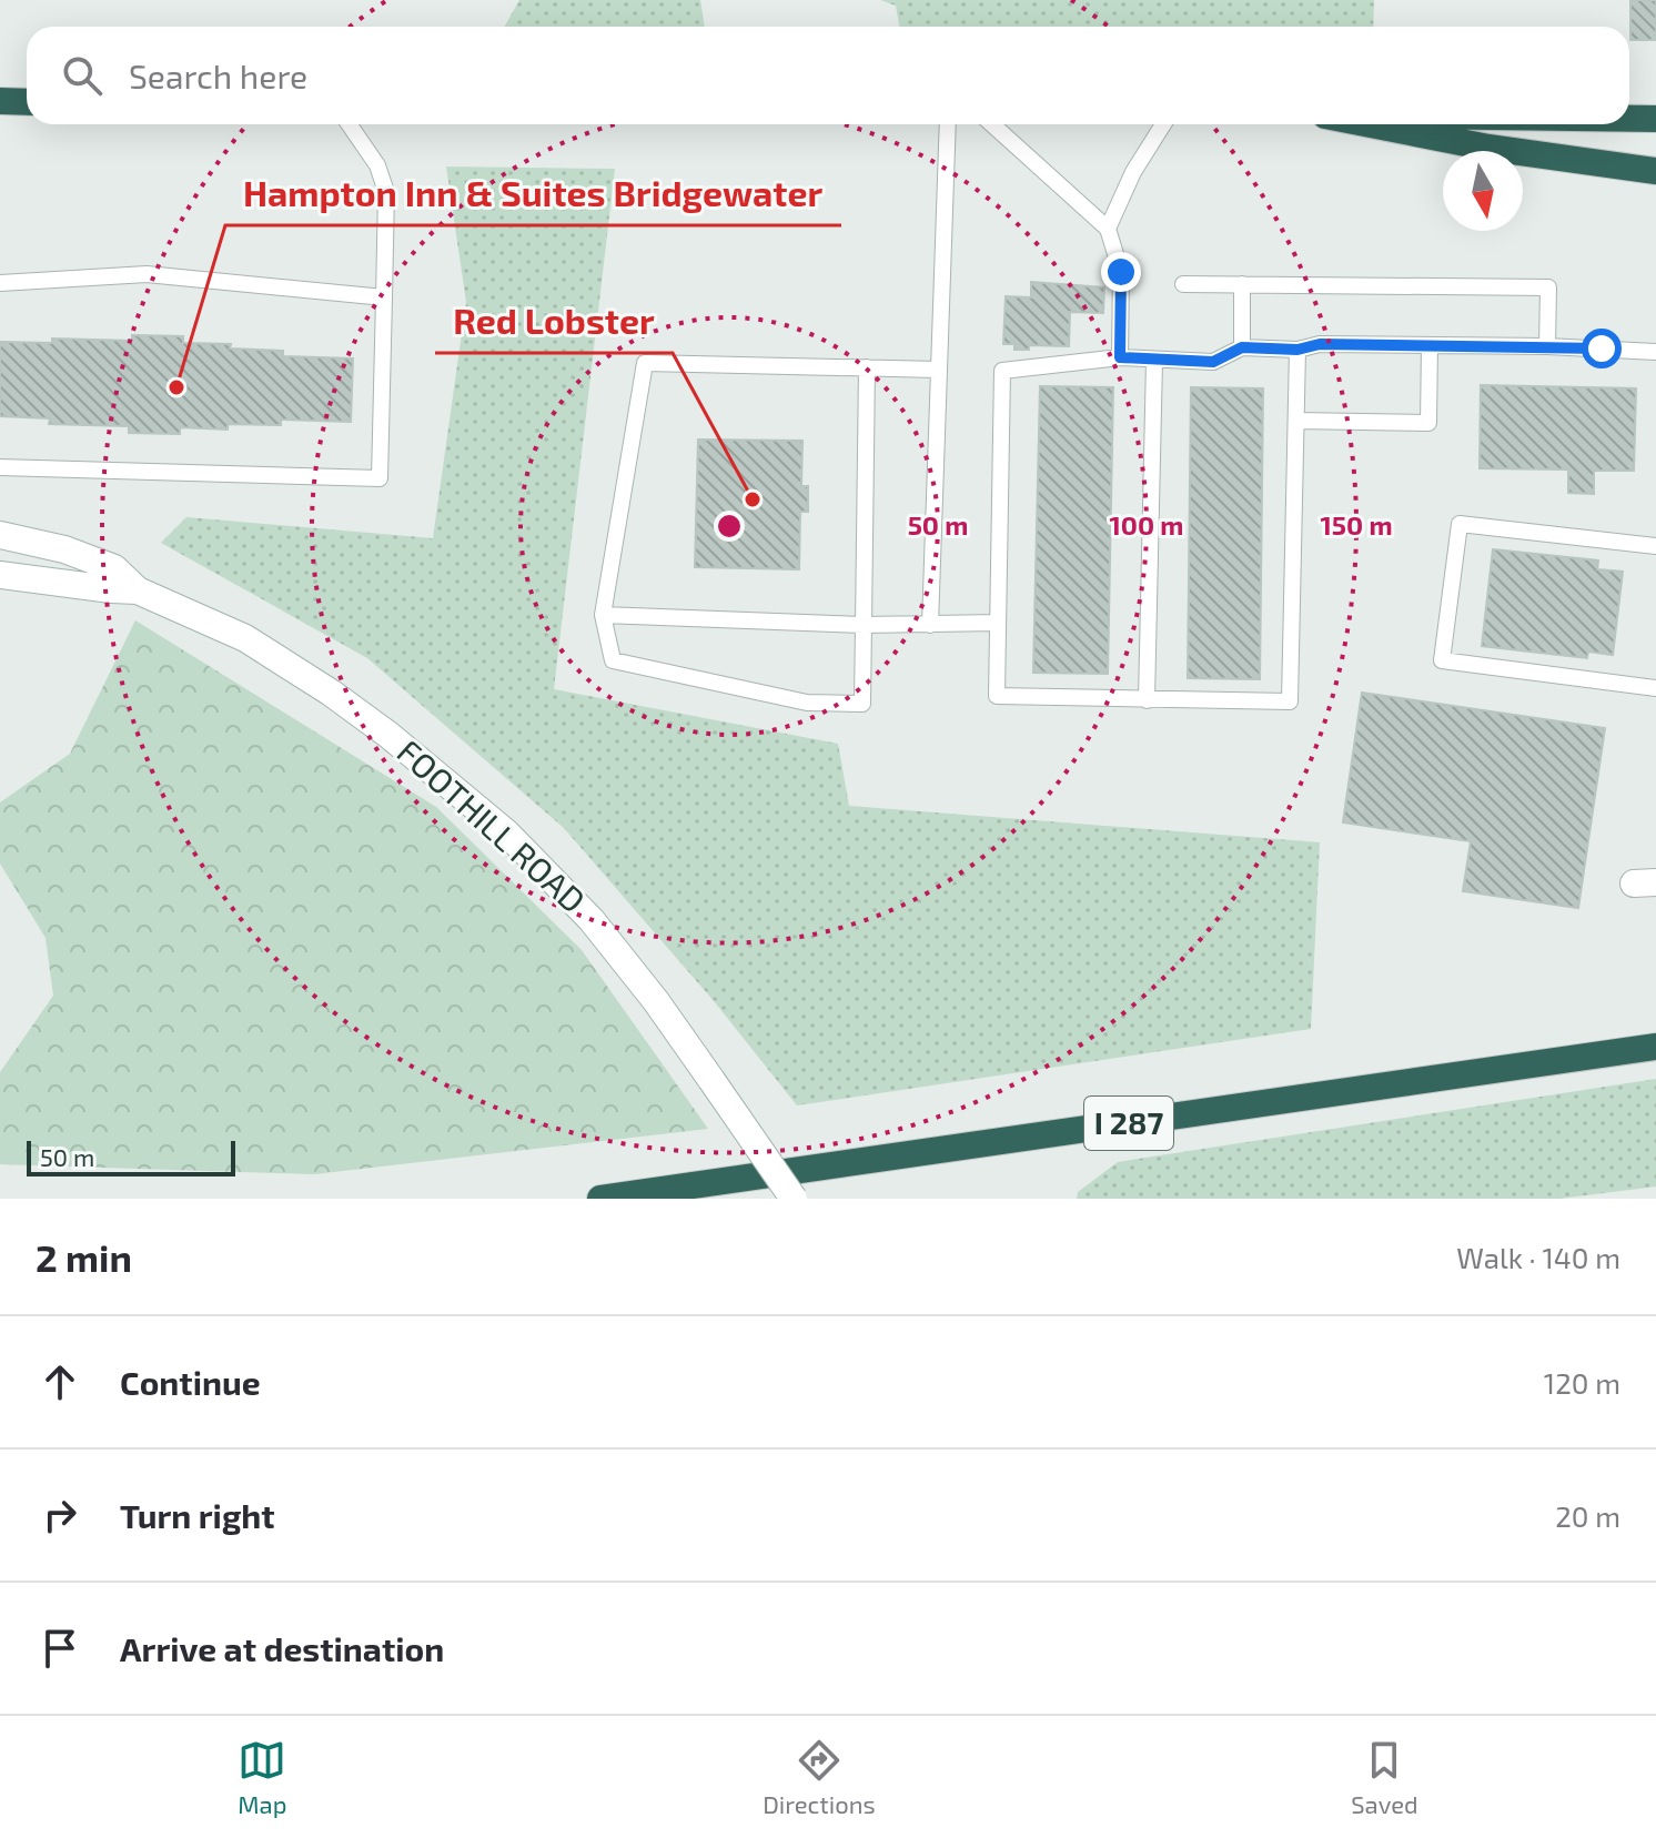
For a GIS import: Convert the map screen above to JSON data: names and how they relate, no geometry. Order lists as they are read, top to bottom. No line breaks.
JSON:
{"streets":{"highway":["I 287"],"street":["FOOTHILL ROAD"]},"places":["Hampton Inn & Suites Bridgewater","Red Lobster"],"scale_bar":"50 m","north":"bottom","page":{"search":"Search here","scale":"50 m","heading":["2 min","Walk · 140 m"],"list":[["Continue","120 m"],["Turn right","20 m"],"Arrive at destination"],"nav":["Map","Directions","Saved"]},"rings":["50 m","100 m","150 m"]}
